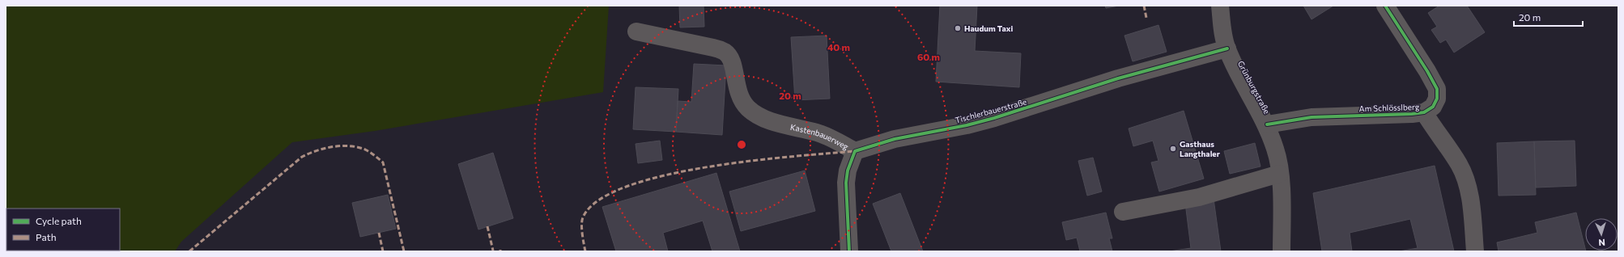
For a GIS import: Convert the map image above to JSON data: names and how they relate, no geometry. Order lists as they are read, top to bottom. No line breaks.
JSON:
{"streets":{"street":["Grünburgstraße","Am Schlösslberg","Tischlerbauerstraße","Kastenbauerweg"]},"crossings":[["Grünburgstraße","Am Schlösslberg"],["Grünburgstraße","Tischlerbauerstraße"],["Tischlerbauerstraße","Kastenbauerweg"]],"places":["Haudum Taxi","Gasthaus Langthaler"],"legend":["Cycle path","Path"],"scale_bar":"20 m","north":"bottom","rings":["40 m","60 m","20 m"]}
